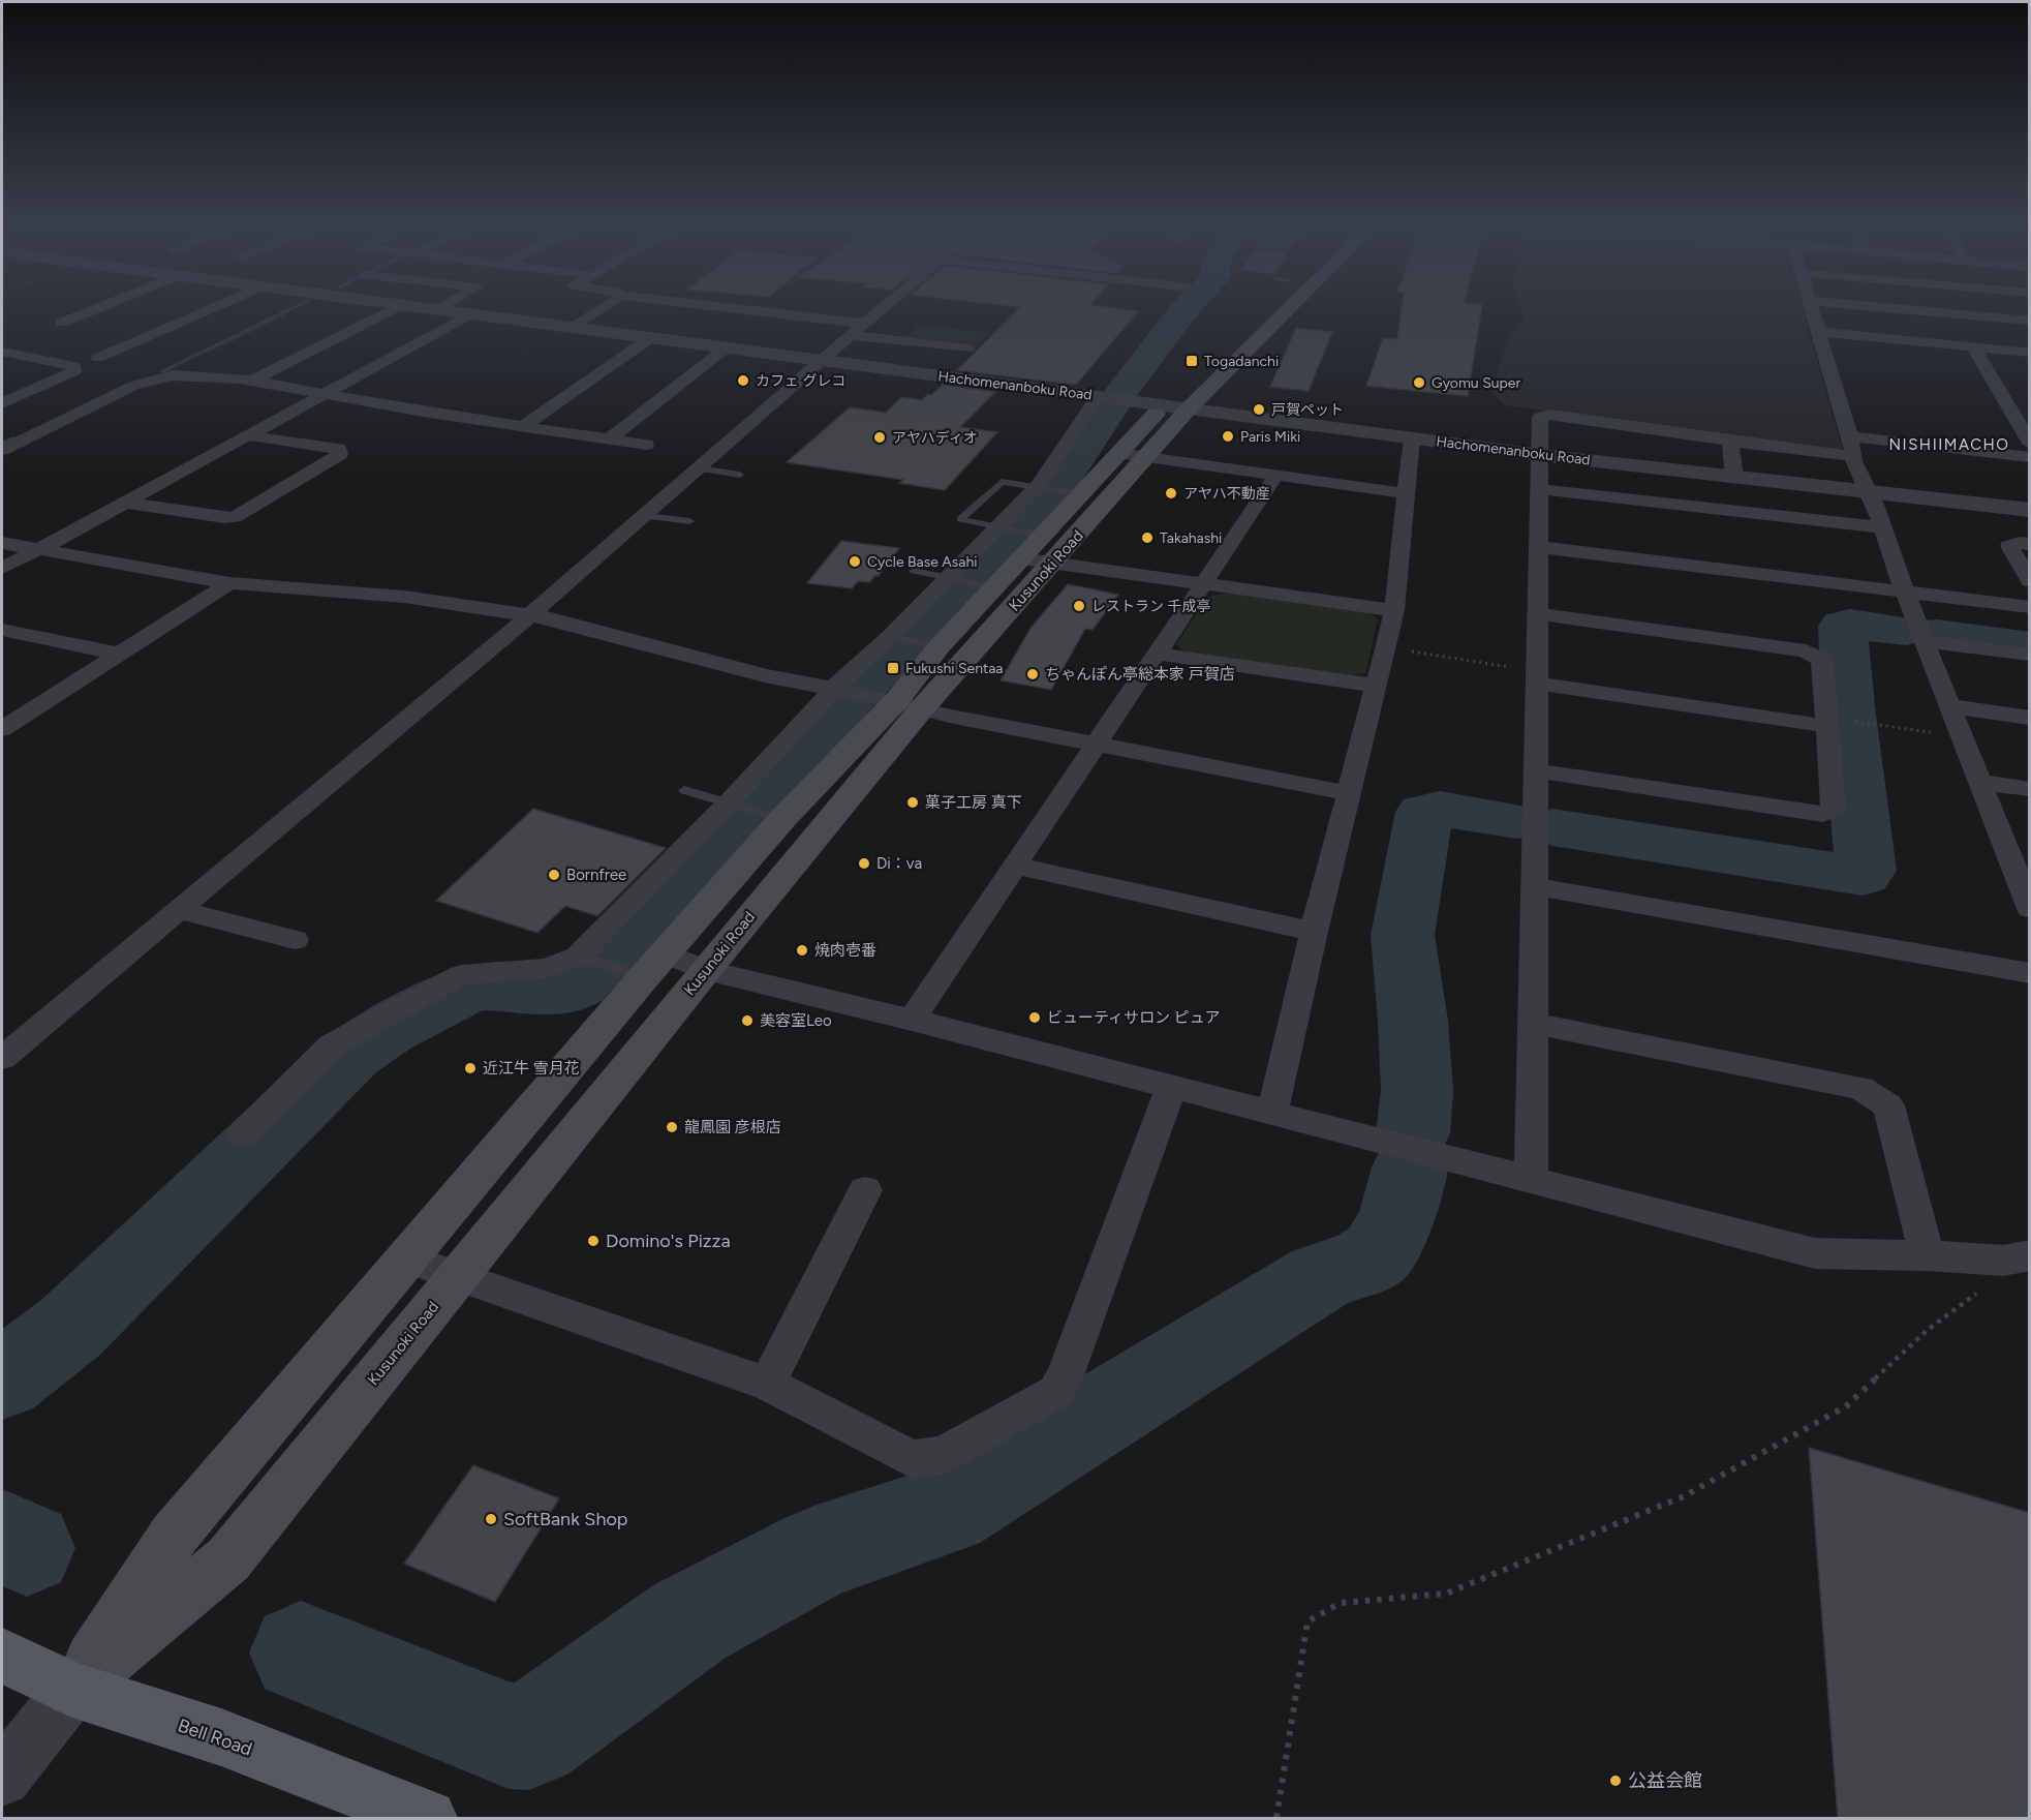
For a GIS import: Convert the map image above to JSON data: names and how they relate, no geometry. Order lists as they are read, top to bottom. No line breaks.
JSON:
{"streets":{"main road":["Kusunoki Road","Bell Road"],"street":["Hachomenanboku Road"]},"crossings":[["Hachomenanboku Road","Kusunoki Road"],["Kusunoki Road","Bell Road"]],"districts":["NISHIIMACHO"],"places":{"transit":["Togadanchi","Fukushi Sentaa"],"other":["カフェ グレコ","Gyomu Super","戸賀ペット","Paris Miki","アヤハディオ","アヤハ不動産","Takahashi","Cycle Base Asahi","レストラン 千成亭","ちゃんぽん亭総本家 戸賀店","菓子工房 真下","Di：va","Bornfree","焼肉壱番","ビューティサロン ピュア","美容室Leo","近江牛 雪月花","龍鳳園 彦根店","Domino's Pizza","SoftBank Shop","公益会館"]}}
